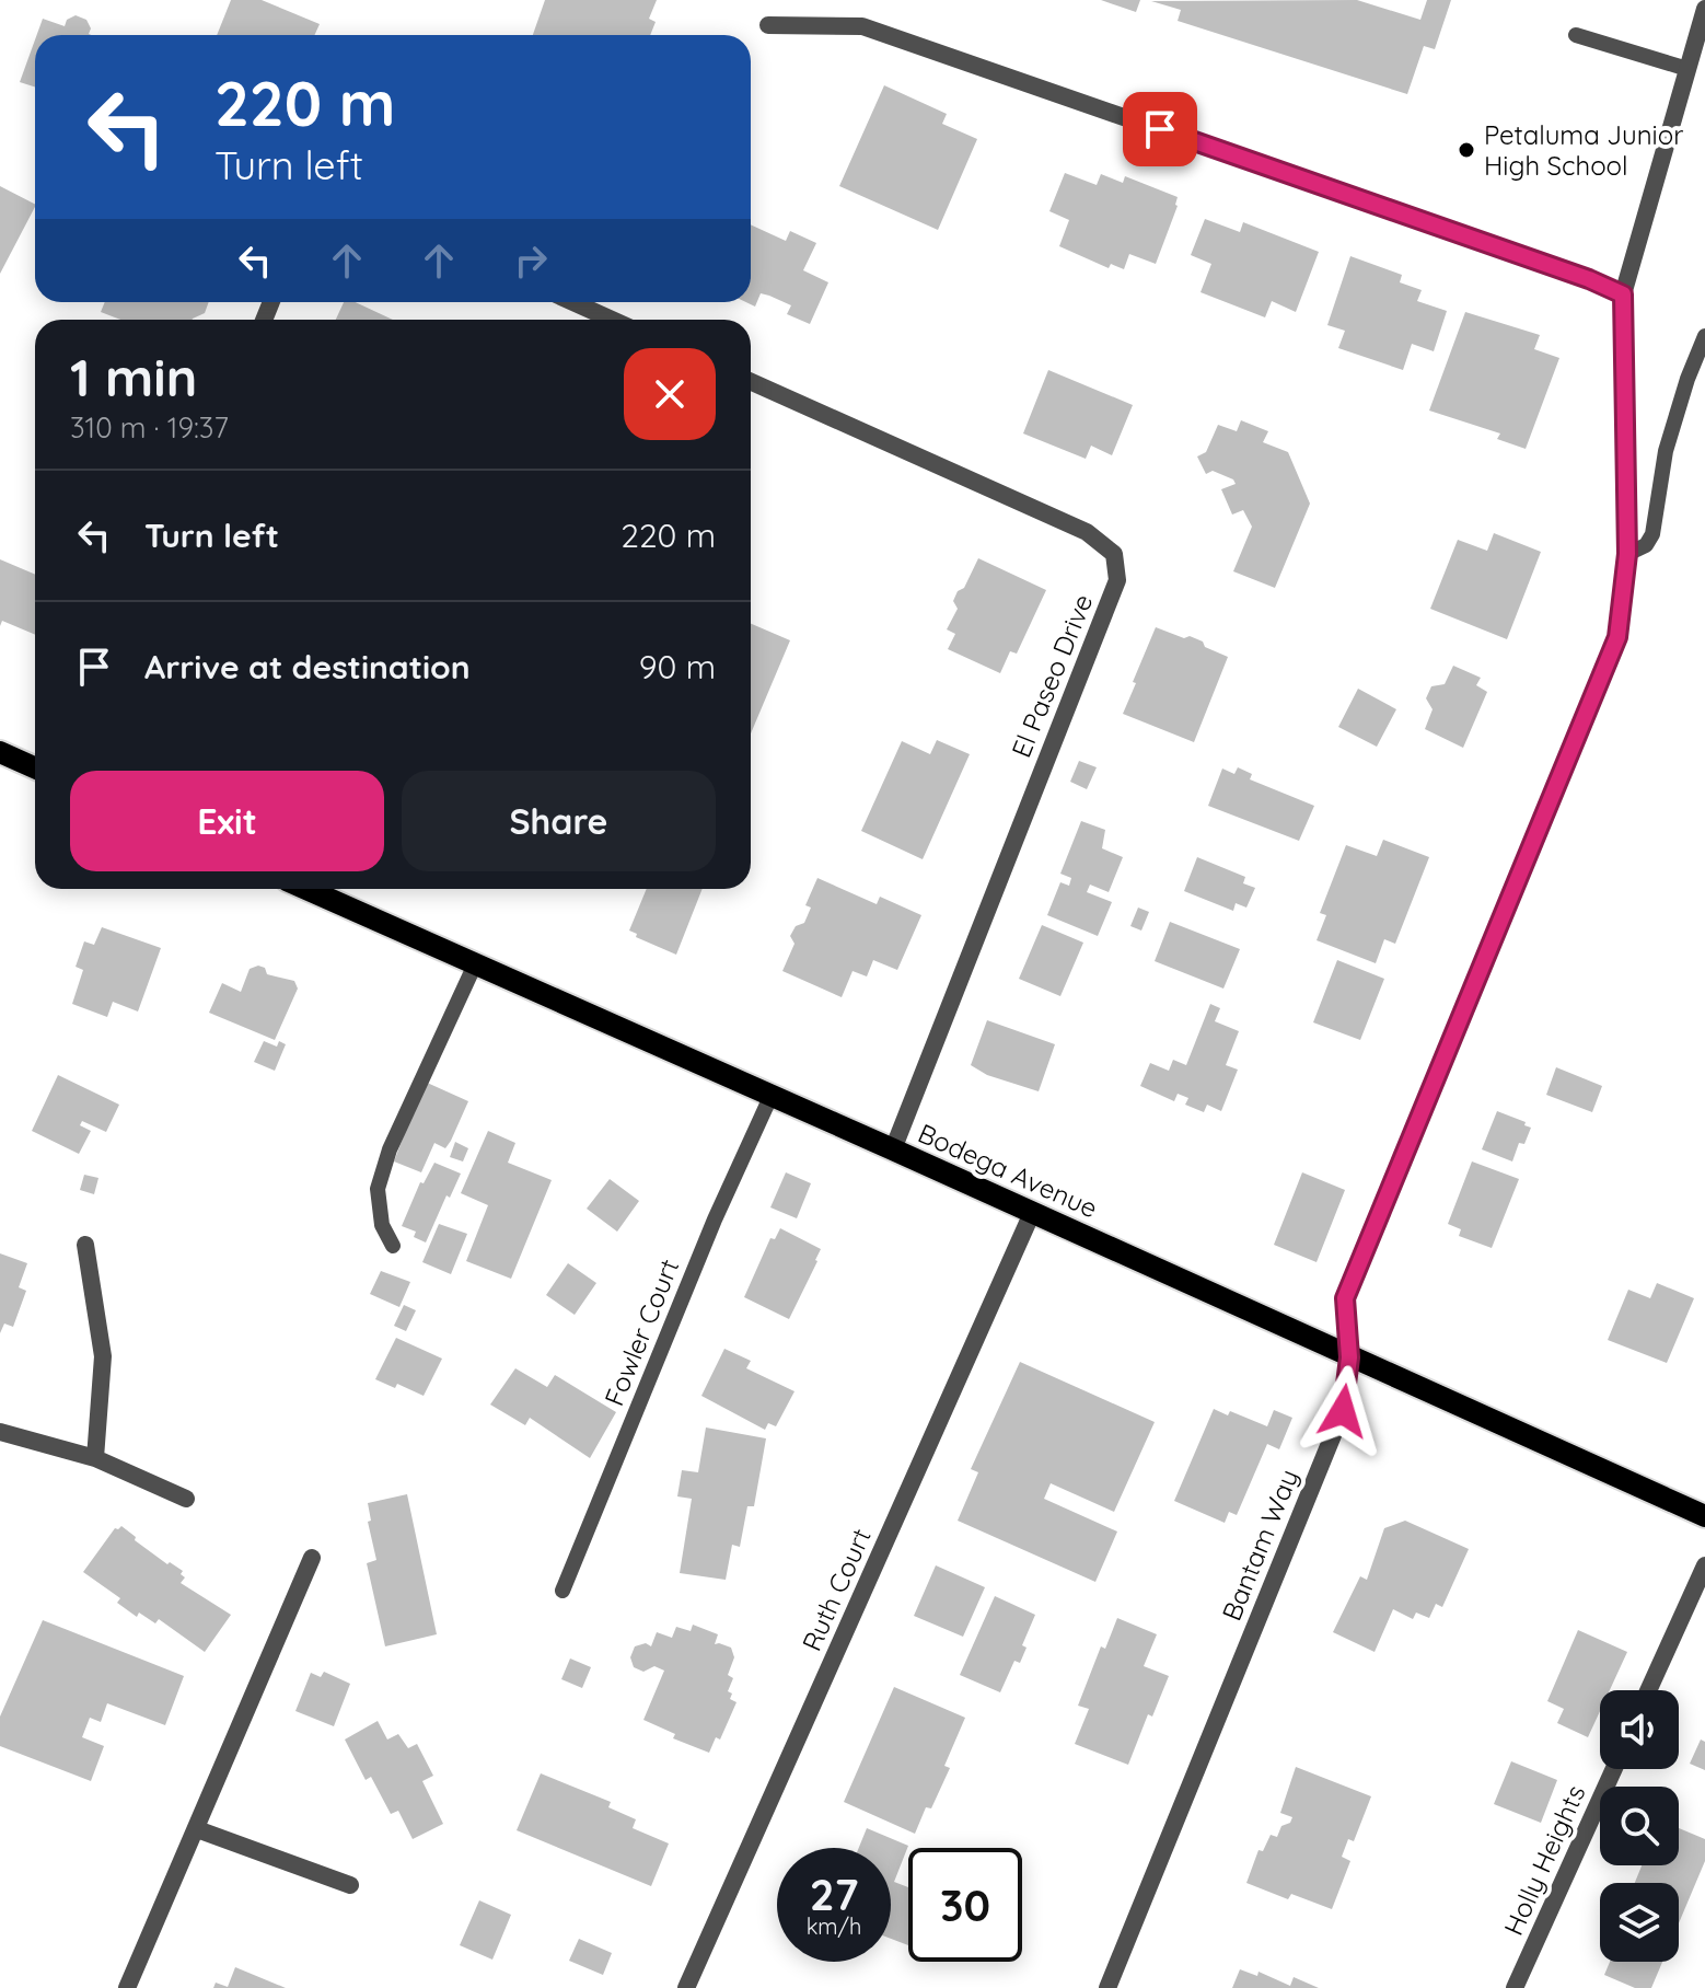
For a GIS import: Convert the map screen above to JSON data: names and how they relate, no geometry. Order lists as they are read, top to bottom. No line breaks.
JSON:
{"streets":{"main road":["Bodega Avenue"],"street":["El Paseo Drive","Bantam Way","Ruth Court","Holly Heights"],"lane":["Fowler Court"]},"crossings":[["El Paseo Drive","Bodega Avenue"],["Bodega Avenue","Fowler Court"],["Bodega Avenue","Bantam Way"],["Bodega Avenue","Ruth Court"]],"places":["Petaluma Junior High School"],"page":{"turn":["220 m","Turn left"],"heading":["1 min","310 m · 19:37"],"list":[{"name":"Turn left","value":"220 m"},{"name":"Arrive at destination","value":"90 m"}],"buttons":["Exit","Share"],"speed":"27 km/h","limit":"30"}}
